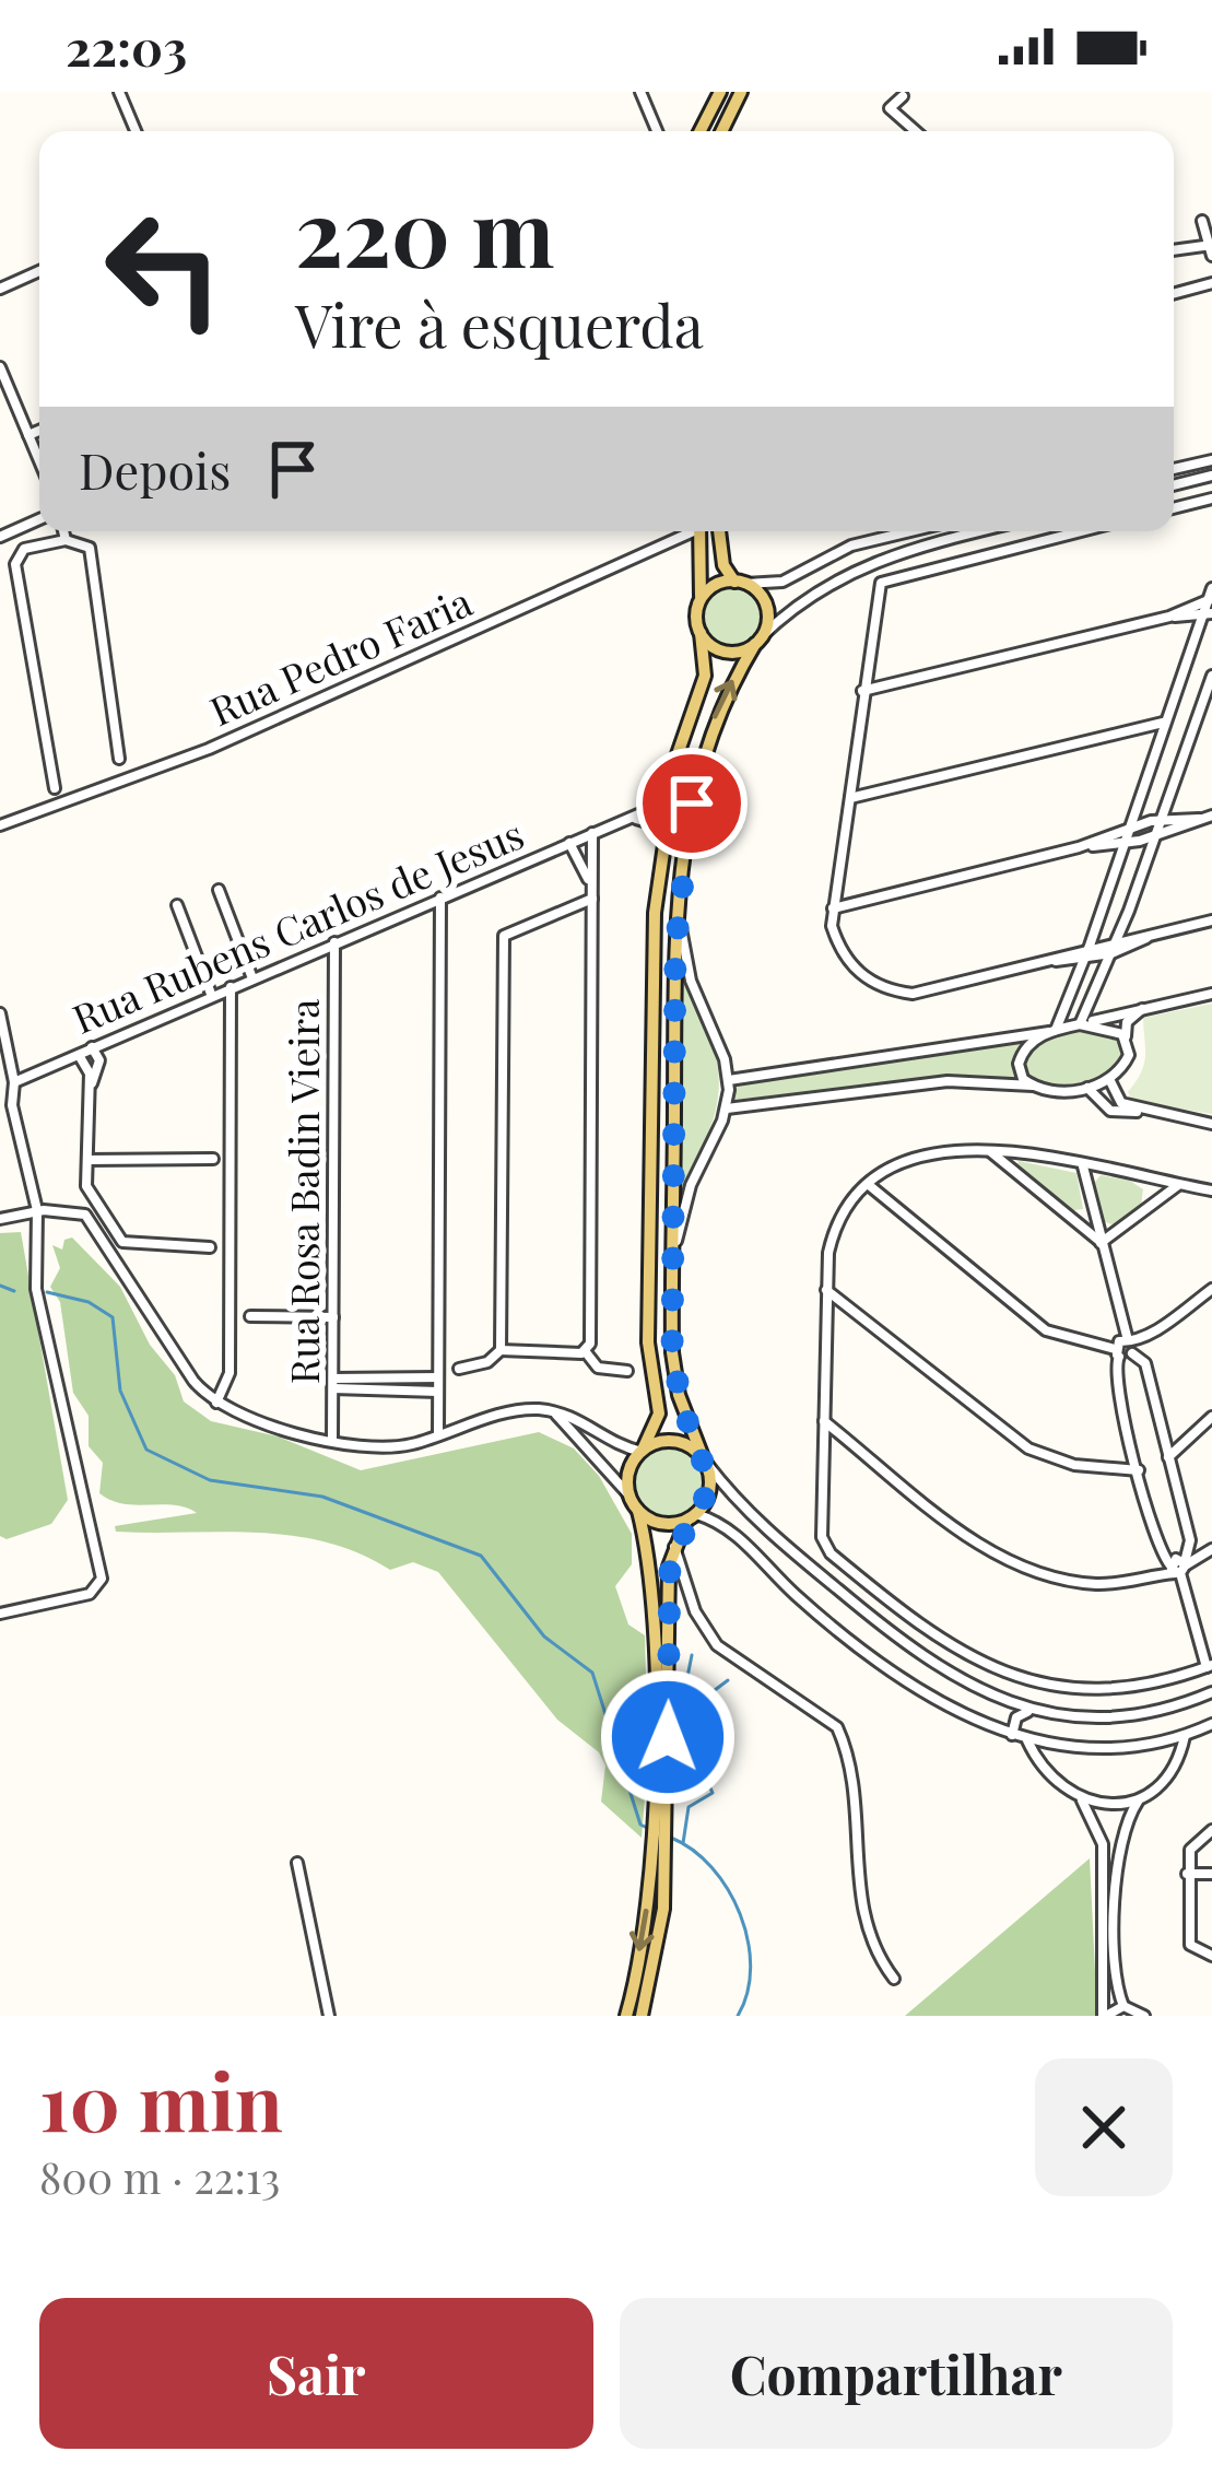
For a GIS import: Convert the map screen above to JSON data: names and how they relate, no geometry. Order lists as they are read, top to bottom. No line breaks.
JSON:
{"streets":{"street":["Rua Pedro Faria","Rua Rubens Carlos de Jesus","Rua Rosa Badin Vieira"]},"crossings":[["Rua Rubens Carlos de Jesus","Rua Rosa Badin Vieira"]],"page":{"status":"22:03","turn":["220 m","Vire à esquerda"],"then":"Depois","heading":["10 min","800 m · 22:13"],"buttons":["Sair","Compartilhar"]}}
